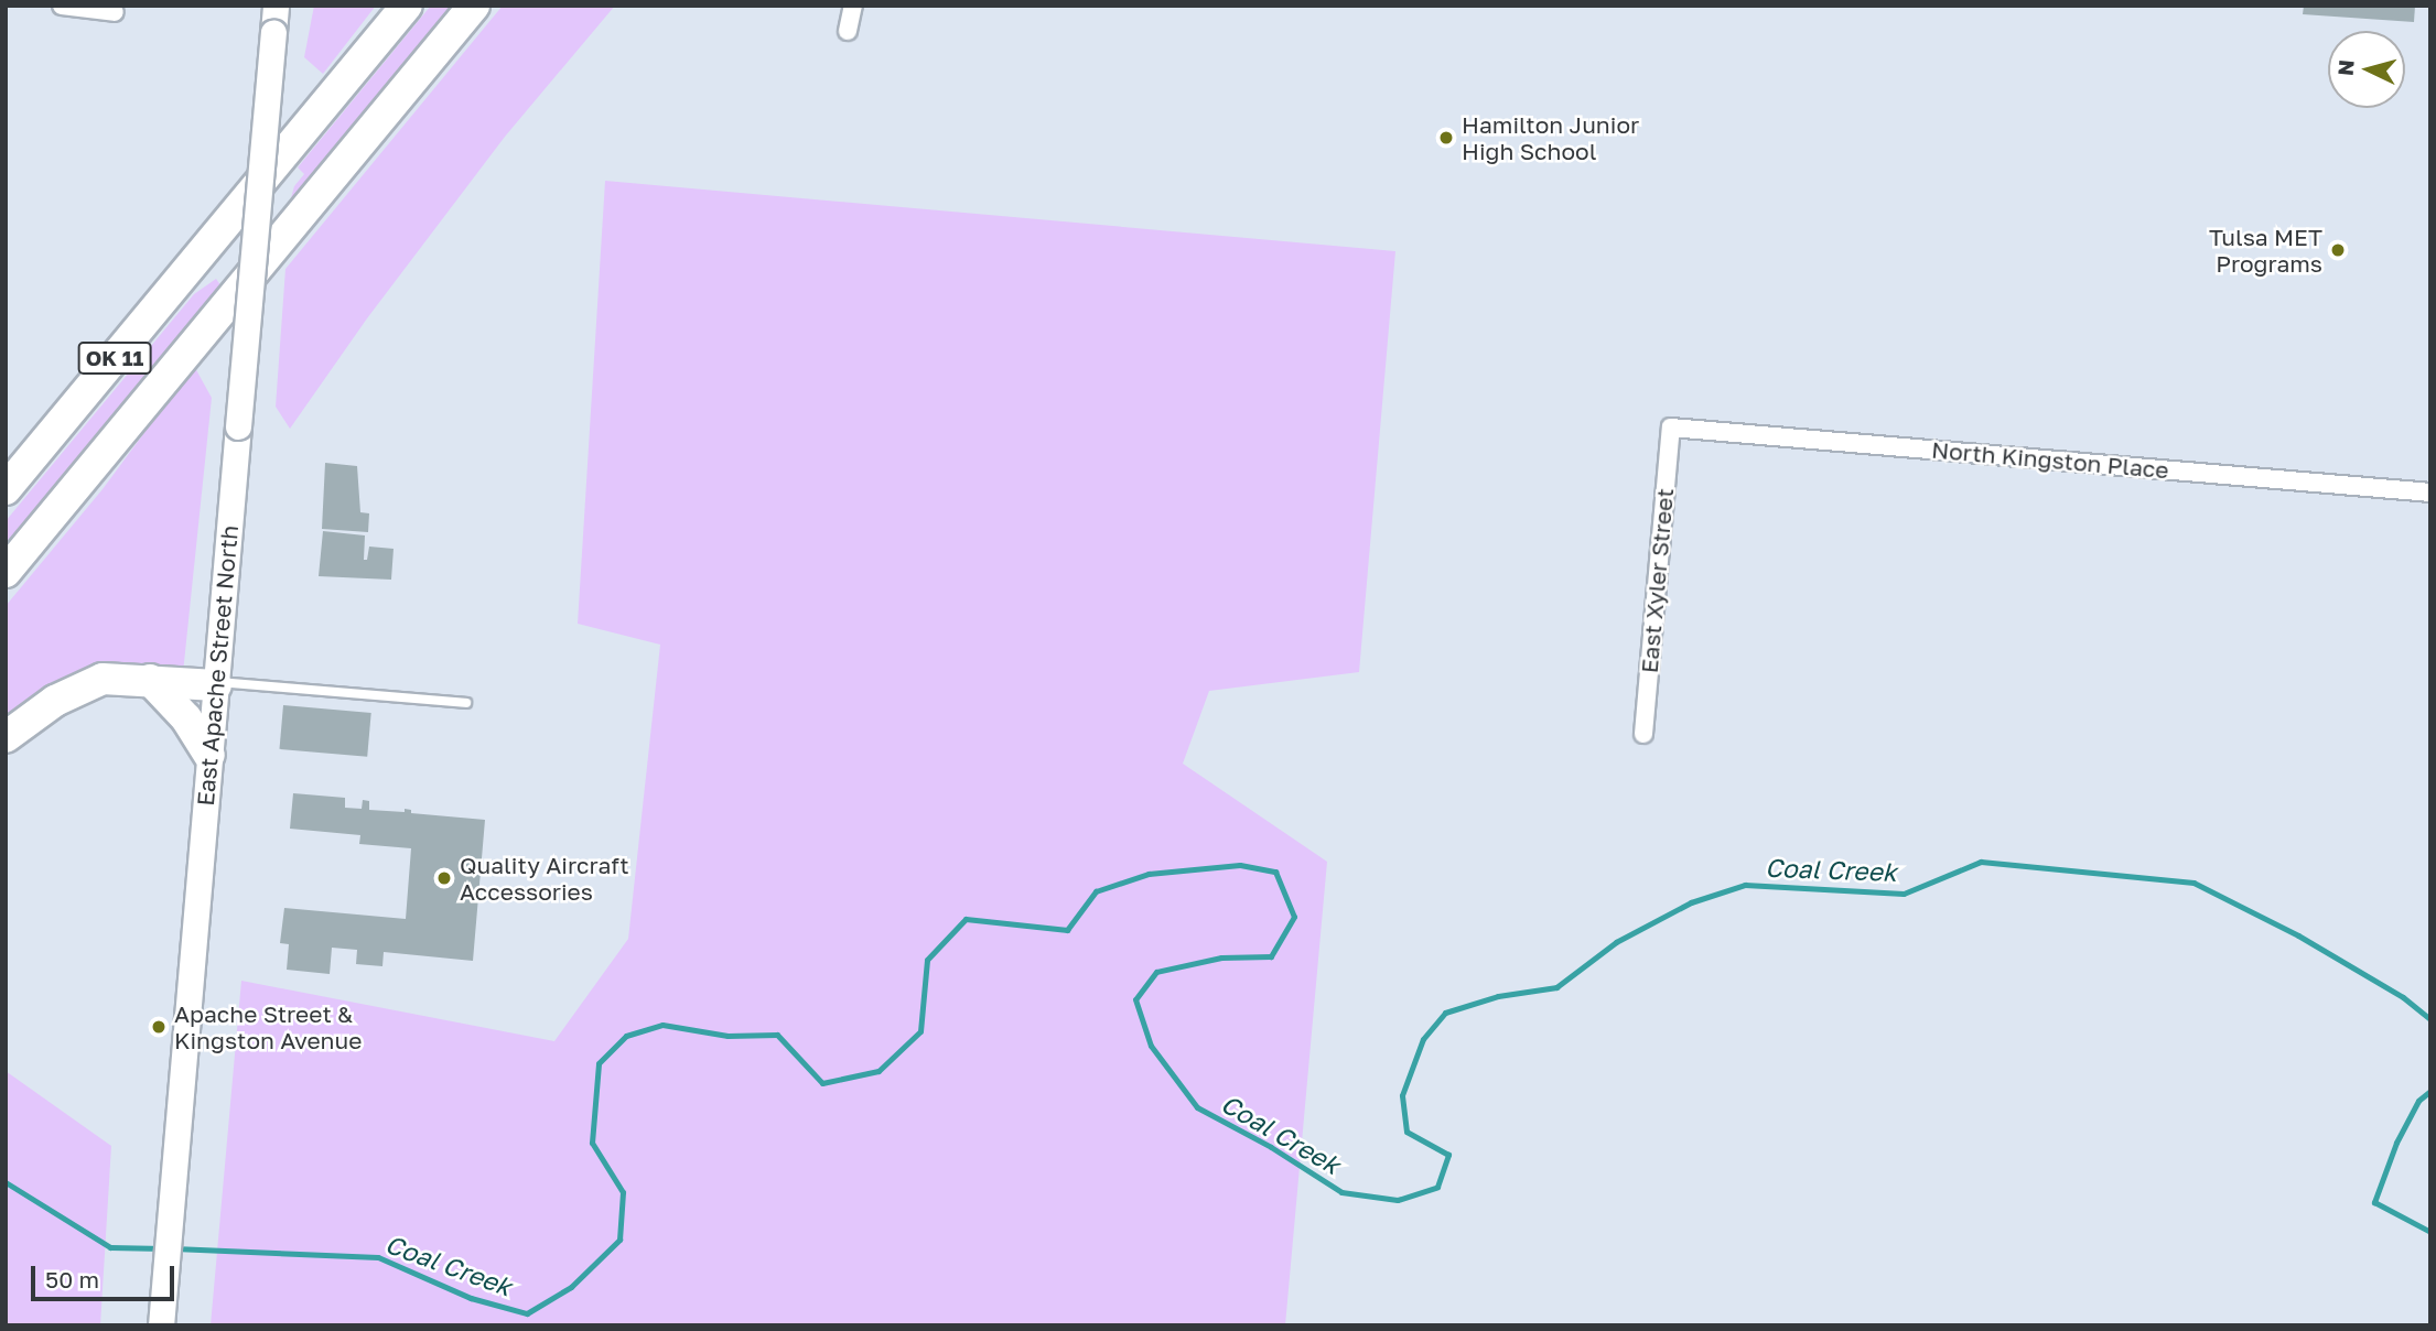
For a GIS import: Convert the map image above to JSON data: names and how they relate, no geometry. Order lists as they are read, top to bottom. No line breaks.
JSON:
{"streets":{"highway":["OK 11"],"main road":["East Apache Street North"],"street":["North Kingston Place","East Xyler Street"]},"crossings":[["North Kingston Place","East Xyler Street"]],"water":["Coal Creek"],"places":["Hamilton Junior High School","Tulsa MET Programs","Quality Aircraft Accessories","Apache Street & Kingston Avenue"],"scale_bar":"50 m","north":"left"}
